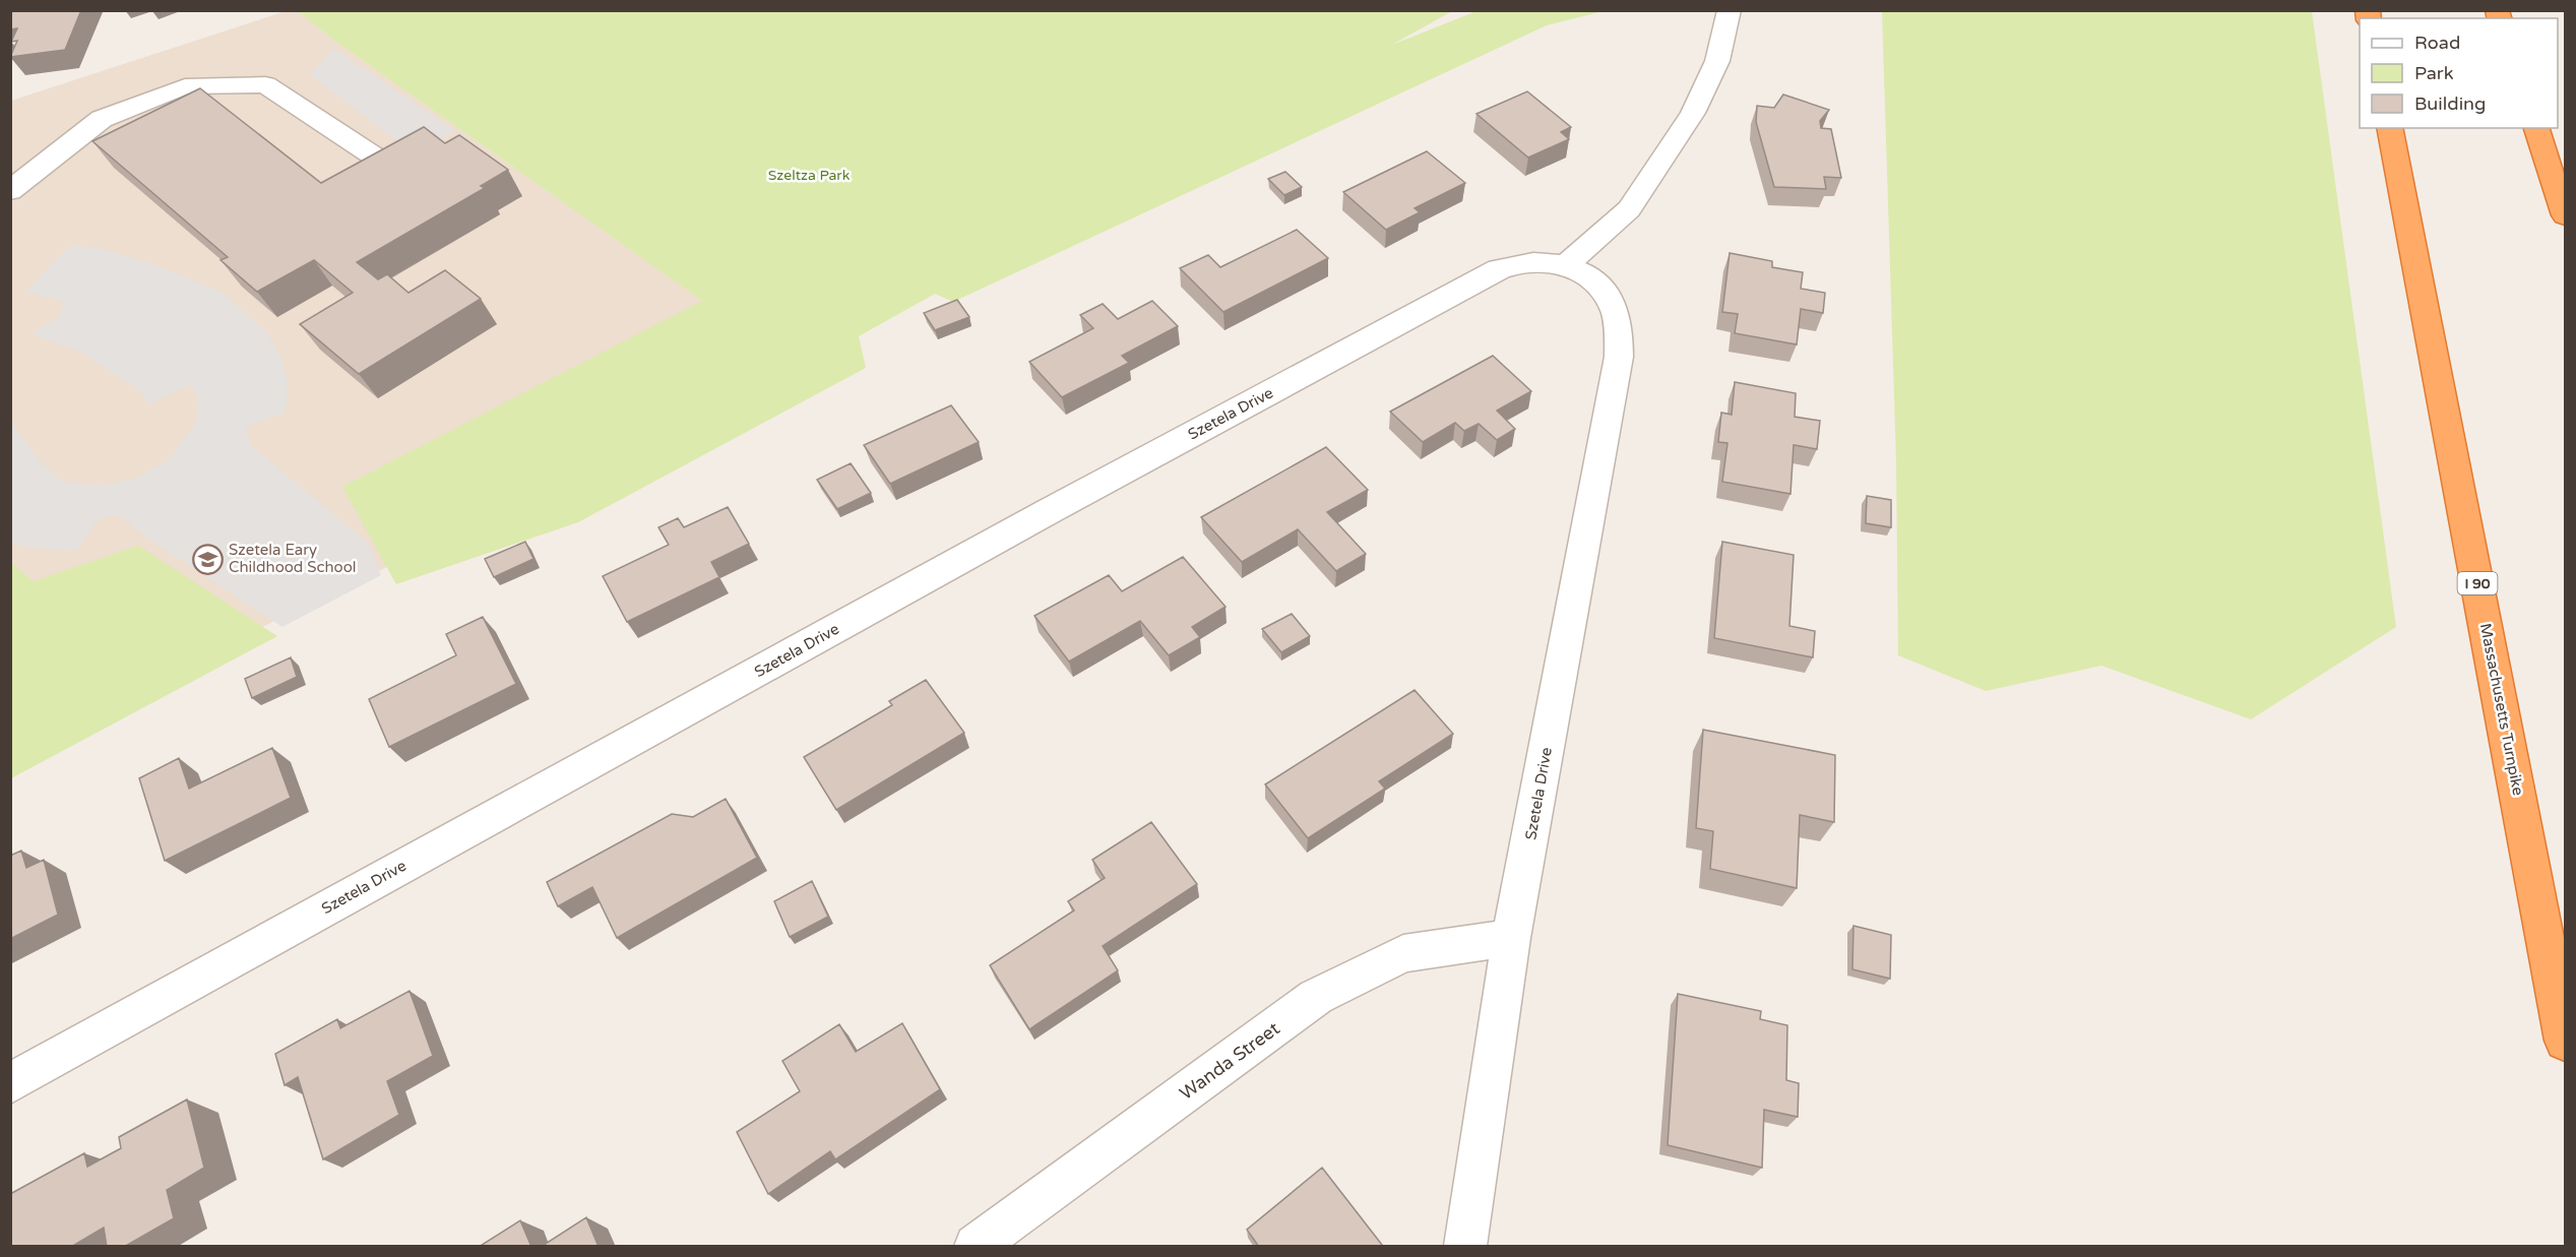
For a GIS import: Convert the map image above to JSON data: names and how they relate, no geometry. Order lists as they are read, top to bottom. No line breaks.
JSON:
{"streets":{"highway":["I 90","Massachusetts Turnpike"],"street":["Szetela Drive","Wanda Street"]},"crossings":[["Szetela Drive","Wanda Street"]],"parks":["Szeltza Park"],"places":{"school or university":["Szetela Eary Childhood School"]},"legend":["Road","Park","Building"]}
